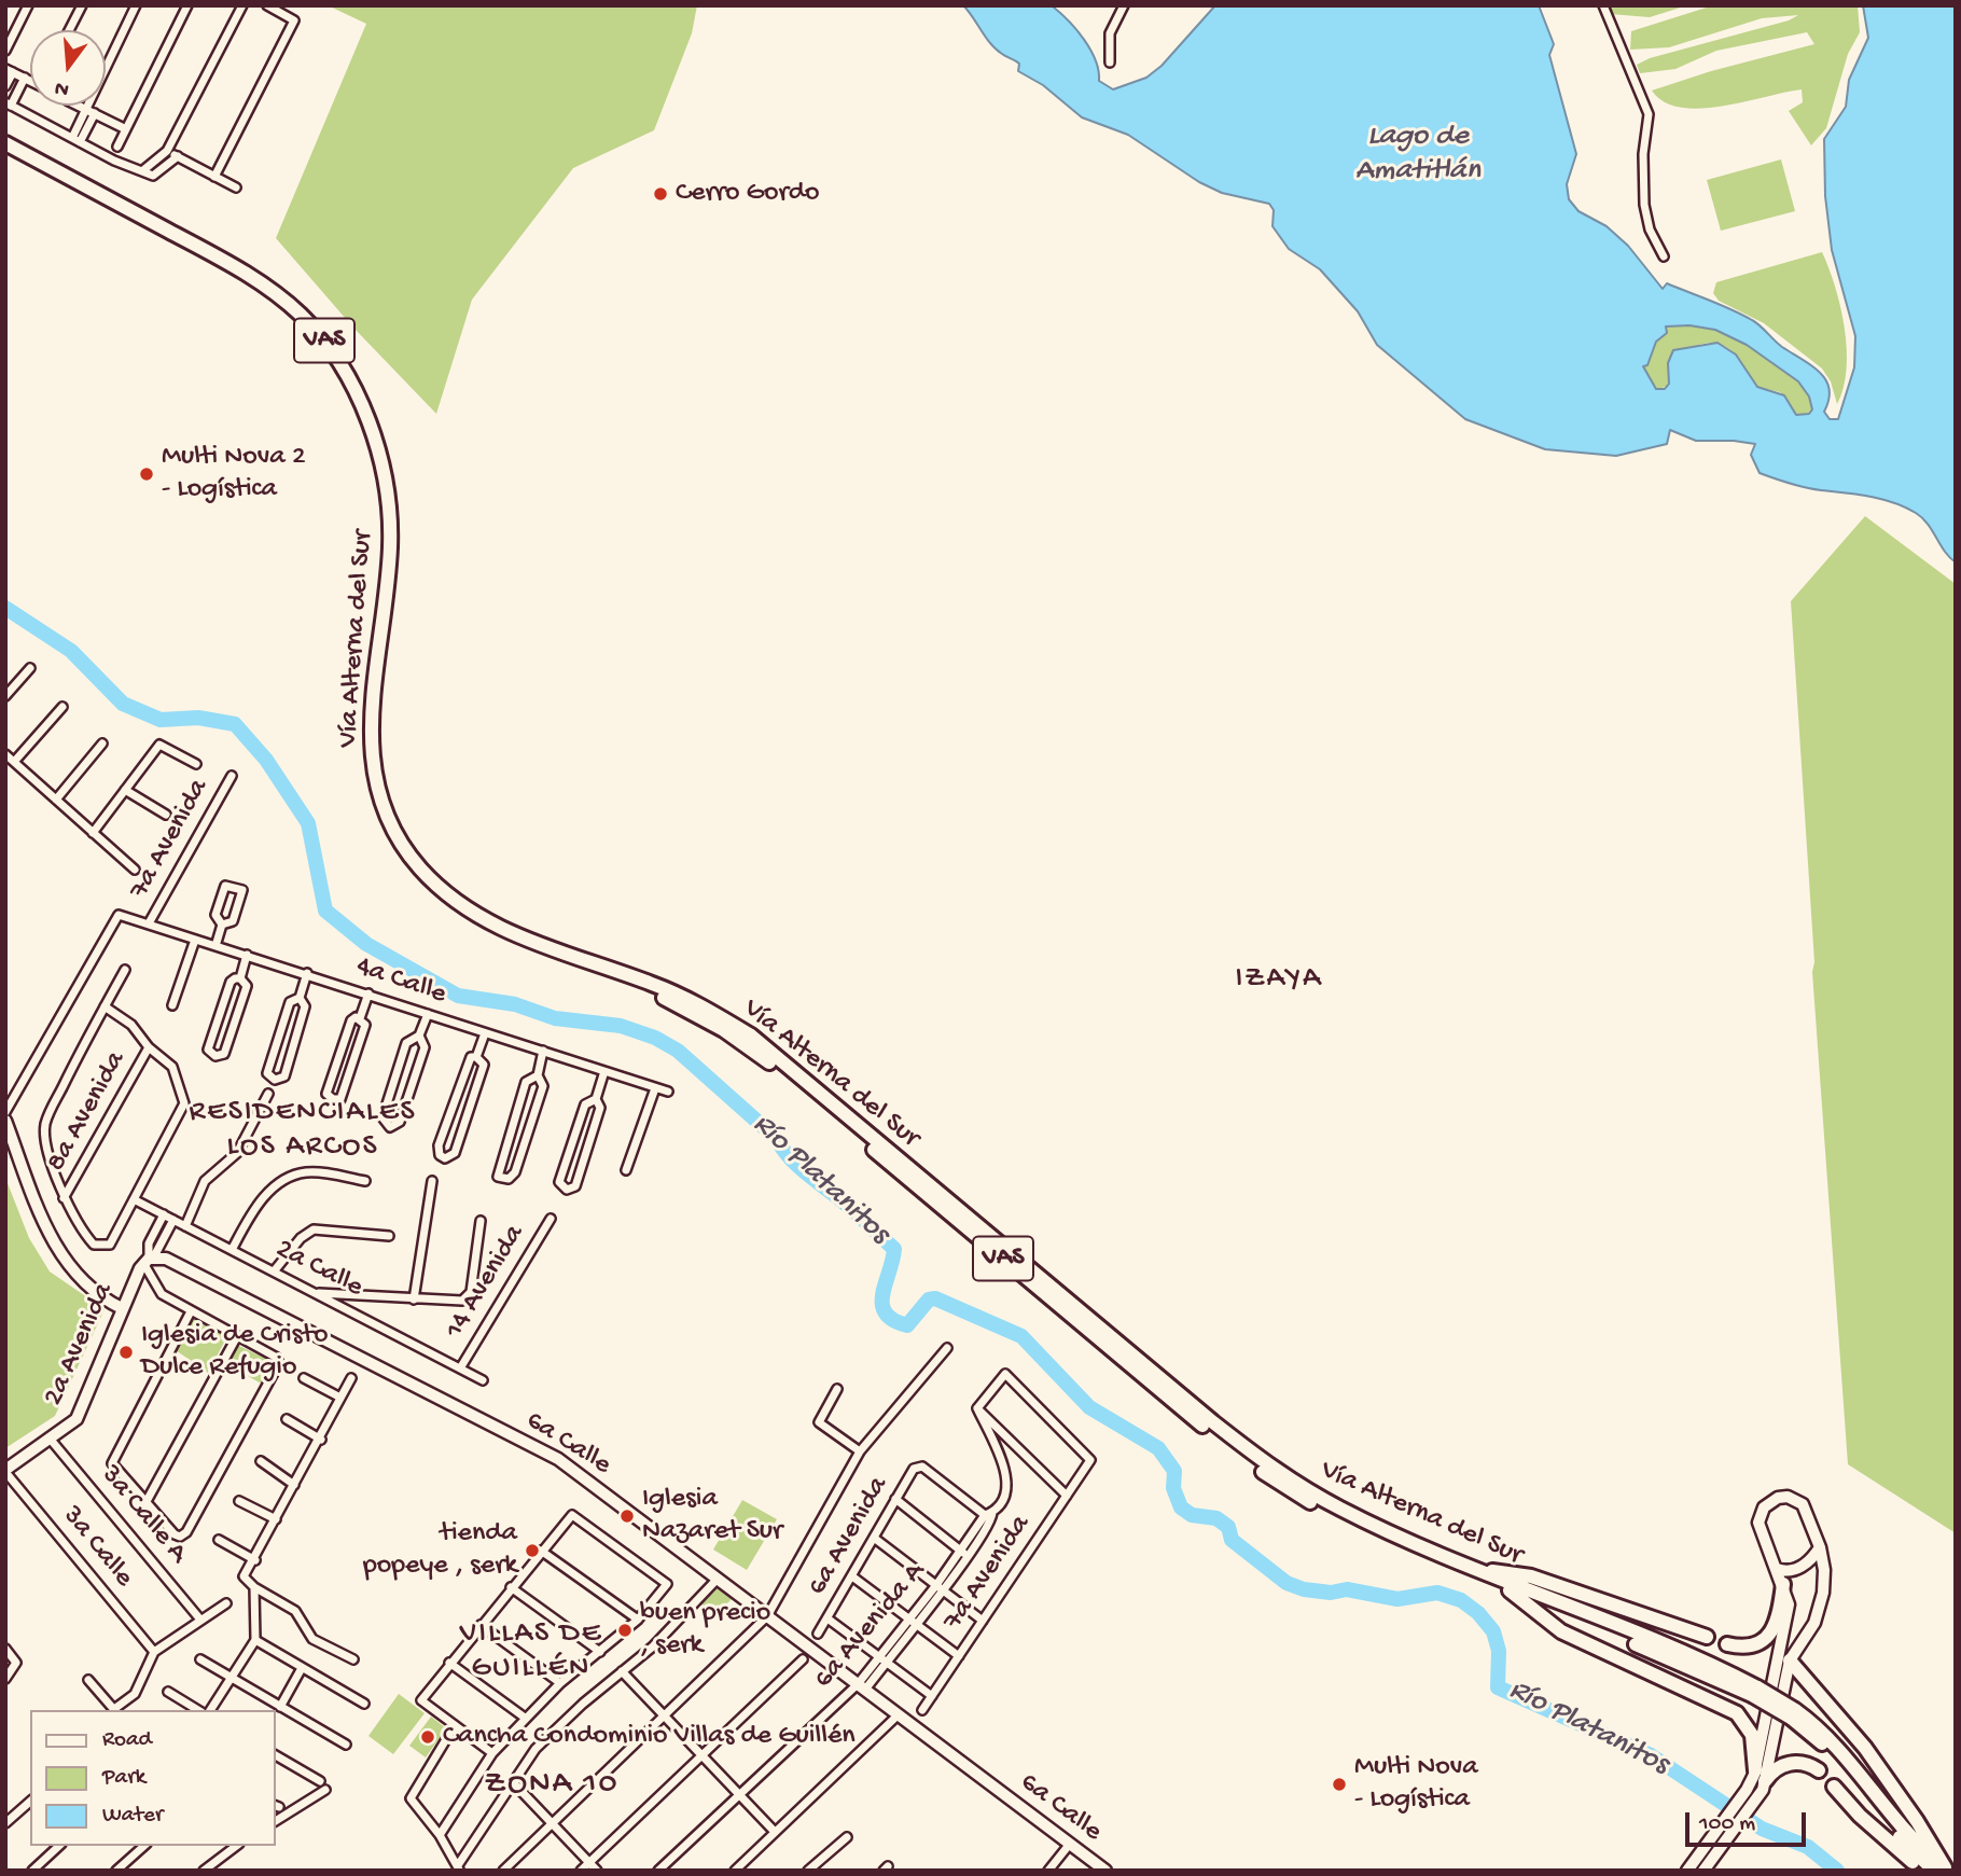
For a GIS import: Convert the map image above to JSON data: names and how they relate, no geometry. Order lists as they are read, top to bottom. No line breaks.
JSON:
{"streets":{"highway":["VAS","Vía Alterna del Sur"],"main road":["2a Avenida","6a Calle"],"street":["7a Avenida","4a Calle","8a Avenida","2a Calle","14 Avenida","3a Calle A","6a Avenida","3a Calle","6a Avenida A"]},"crossings":[["7a Avenida","4a Calle"],["7a Avenida","6a Avenida A"],["2a Calle","14 Avenida"],["2a Calle","2a Avenida"],["2a Avenida","6a Calle"],["2a Avenida","3a Calle A"],["2a Avenida","3a Calle"],["6a Calle","6a Avenida A"],["6a Avenida","6a Avenida A"]],"districts":["IZAYA","RESIDENCIALES LOS ARCOS","VILLAS DE GUILLÉN","ZONA 10"],"water":["Lago de Amatitlán","Río Platanitos"],"places":["Cerro Gordo","Multi Nova 2 - Logística","Iglesia de Cristo Dulce Refugio","Iglesia Nazaret Sur","tienda popeye , serk","buen precio , serk","Cancha Condominio Villas de Guillén","Multi Nova - Logística"],"legend":["Road","Park","Water"],"scale_bar":"100 m","north":"bottom"}
